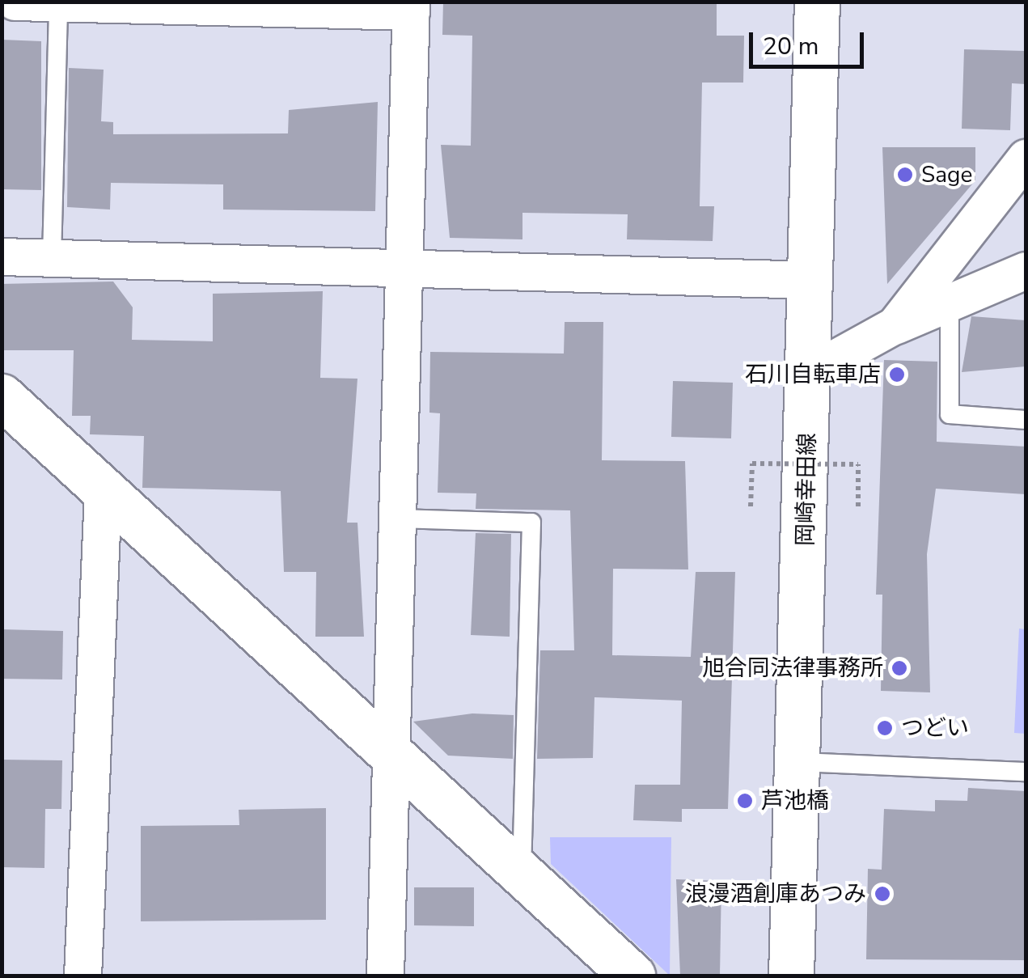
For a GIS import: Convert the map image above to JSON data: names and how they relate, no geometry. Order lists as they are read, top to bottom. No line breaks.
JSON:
{"streets":{"main road":["岡崎幸田線"]},"places":["Sage","石川自転車店","旭合同法律事務所","つどい","芦池橋","浪漫酒創庫あつみ"],"scale_bar":"20 m"}
